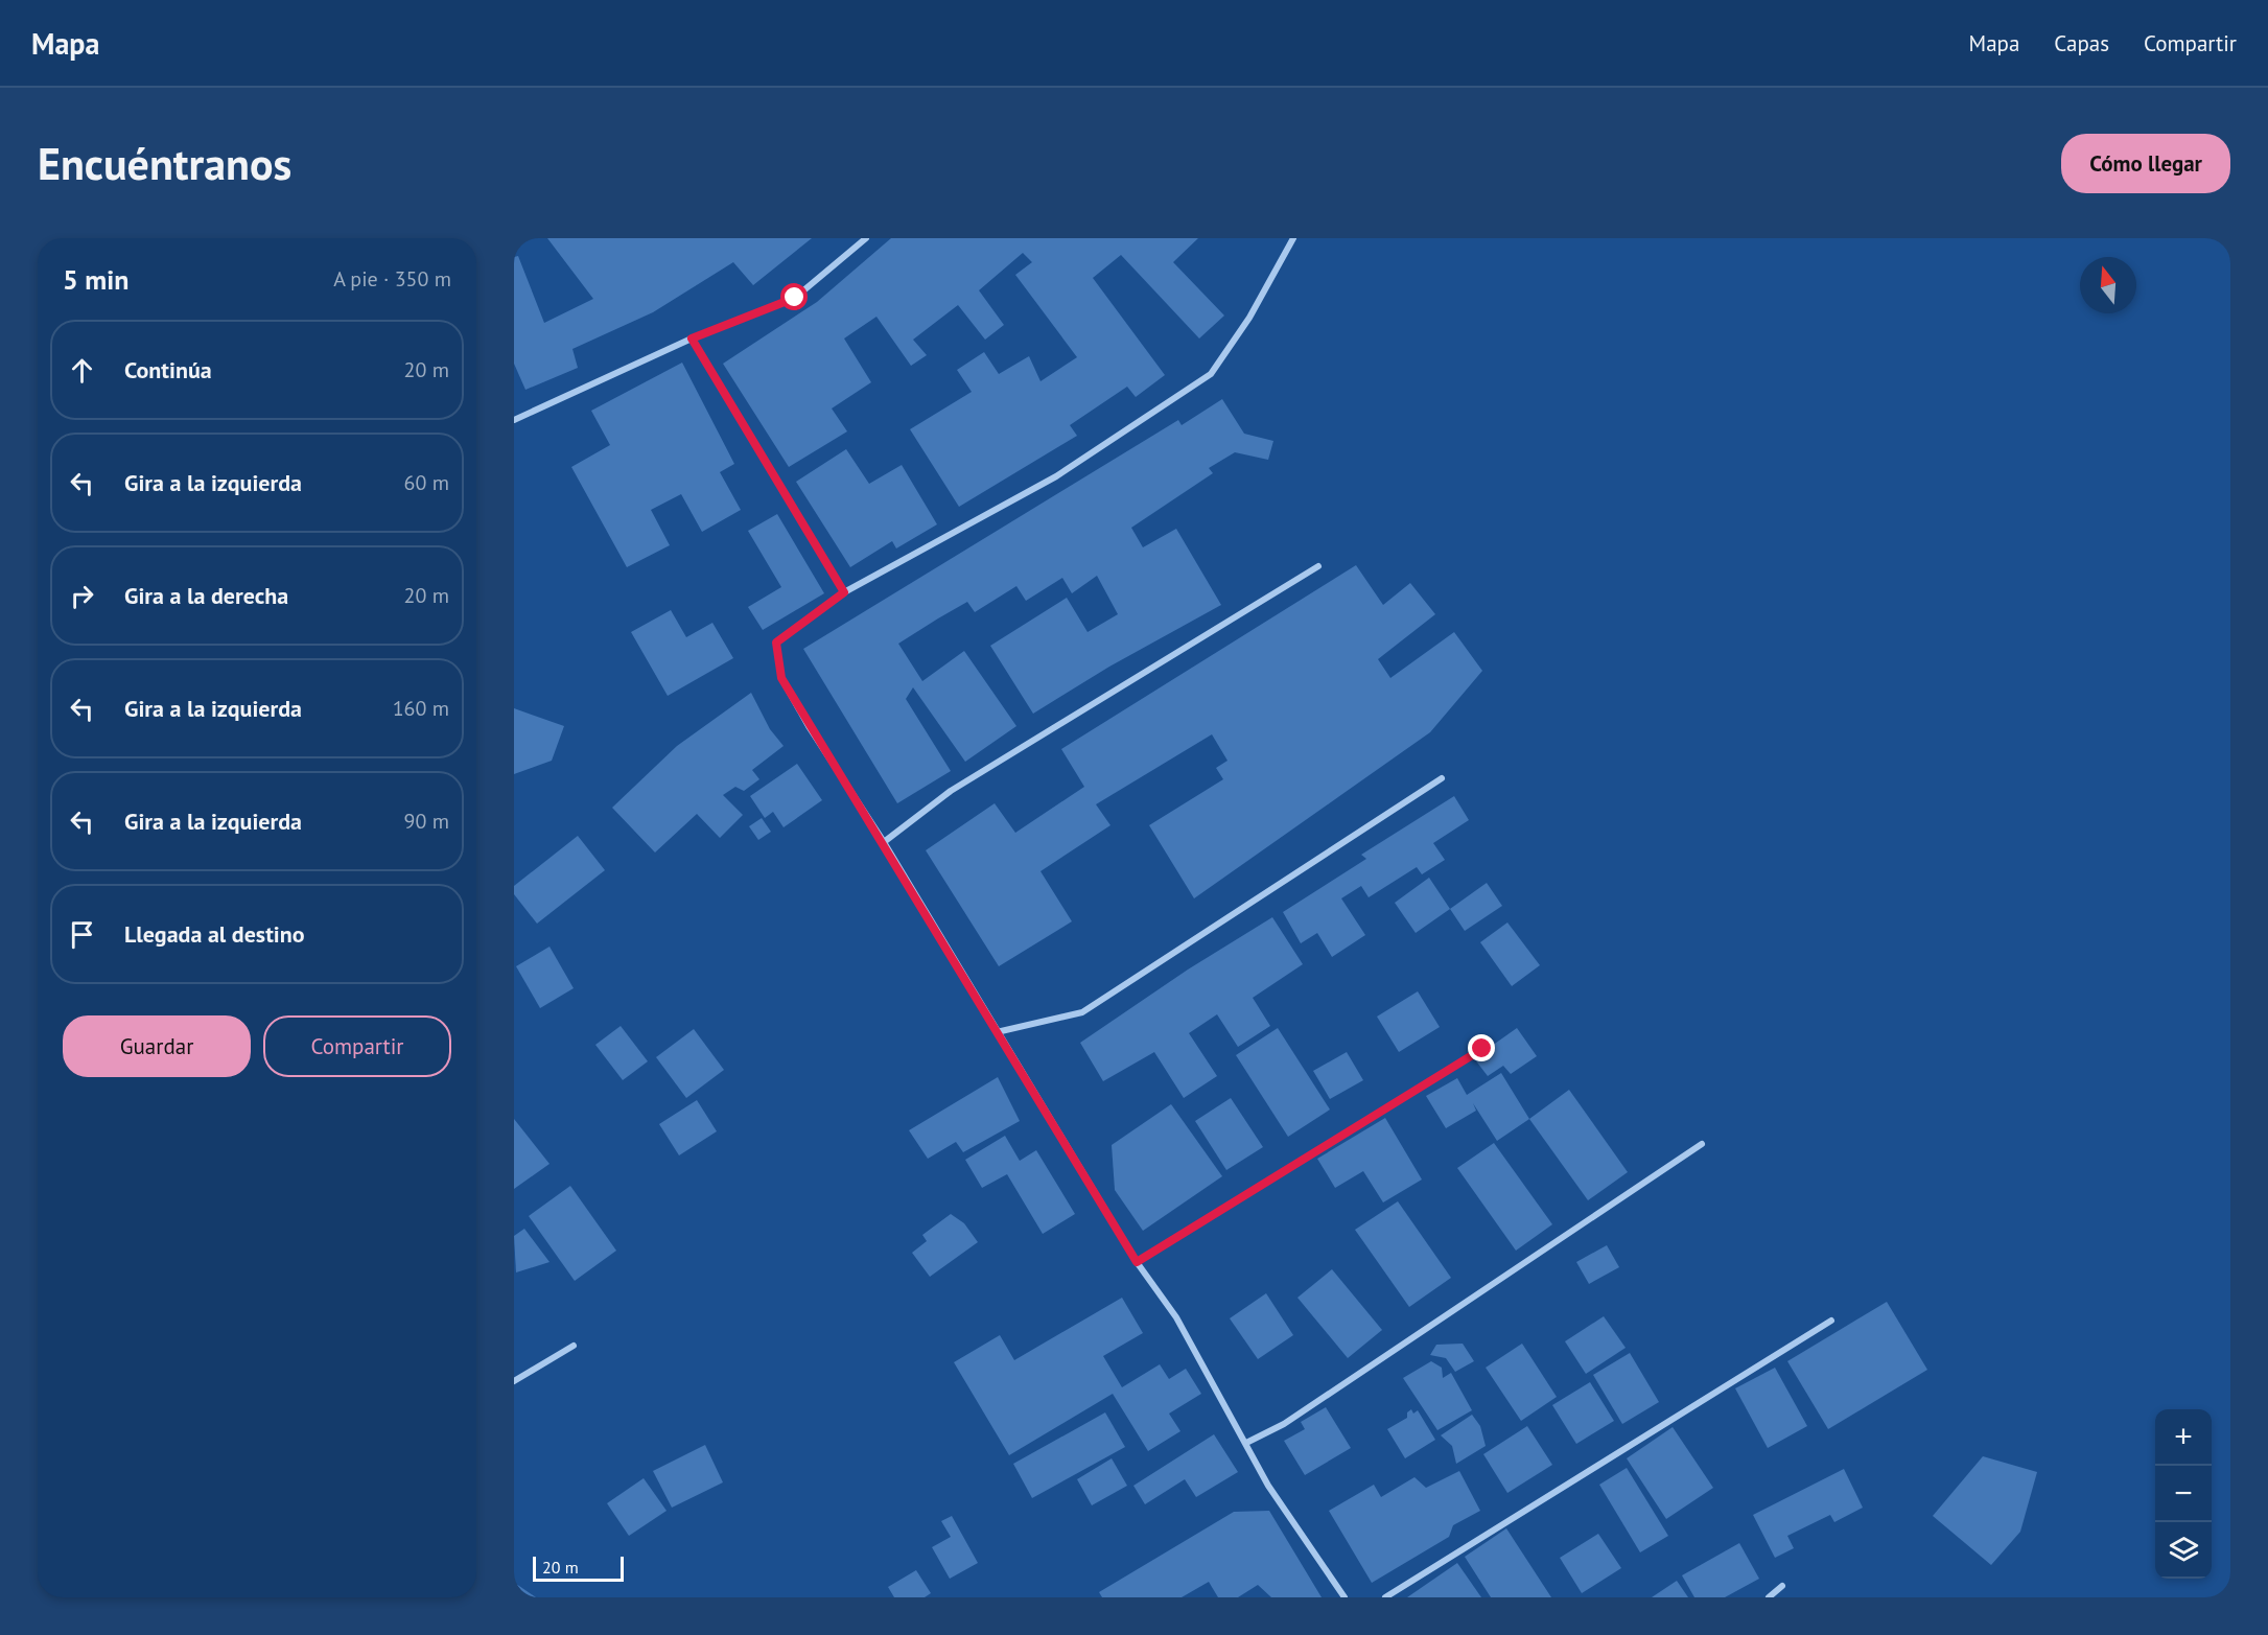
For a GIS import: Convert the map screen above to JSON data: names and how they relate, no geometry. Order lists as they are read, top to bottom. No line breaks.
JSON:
{"scale_bar":"20 m","north":"top","page":{"header":"Mapa","nav":["Mapa","Capas","Compartir"],"buttons":["Cómo llegar",["Guardar","Compartir"]],"title":"Encuéntranos","heading":["5 min","A pie · 350 m"],"list":[["Continúa","20 m"],["Gira a la izquierda","60 m"],["Gira a la derecha","20 m"],["Gira a la izquierda","160 m"],["Gira a la izquierda","90 m"],"Llegada al destino"],"map_buttons":["+","−"],"scale":"20 m"}}
